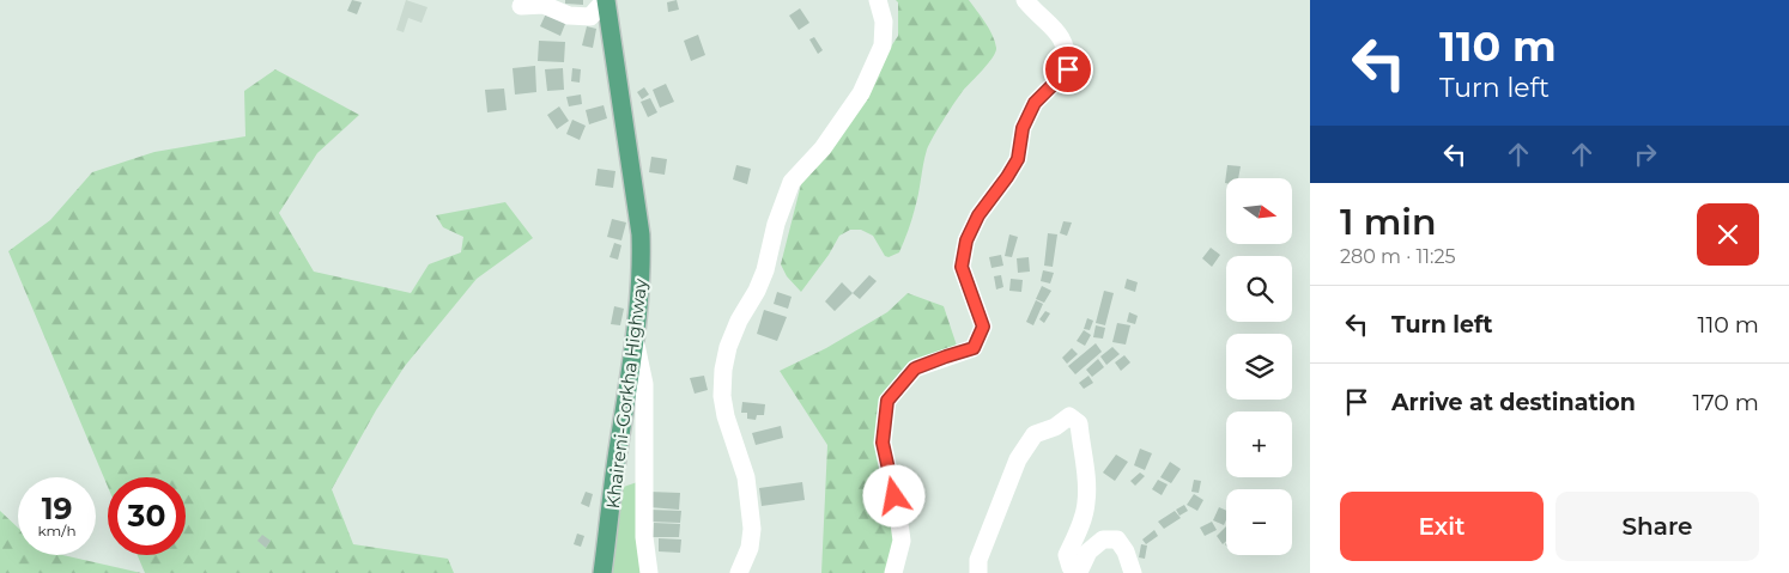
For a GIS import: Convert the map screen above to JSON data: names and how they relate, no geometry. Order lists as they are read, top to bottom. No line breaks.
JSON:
{"streets":{"main road":["Khaireni-Gorkha Highway"]},"north":"right","page":{"turn":["110 m","Turn left"],"map_buttons":["+","−"],"heading":["1 min","280 m · 11:25"],"list":[{"name":"Turn left","value":"110 m"},{"name":"Arrive at destination","value":"170 m"}],"speed":"19 km/h","limit":"30","buttons":["Exit","Share"]}}
